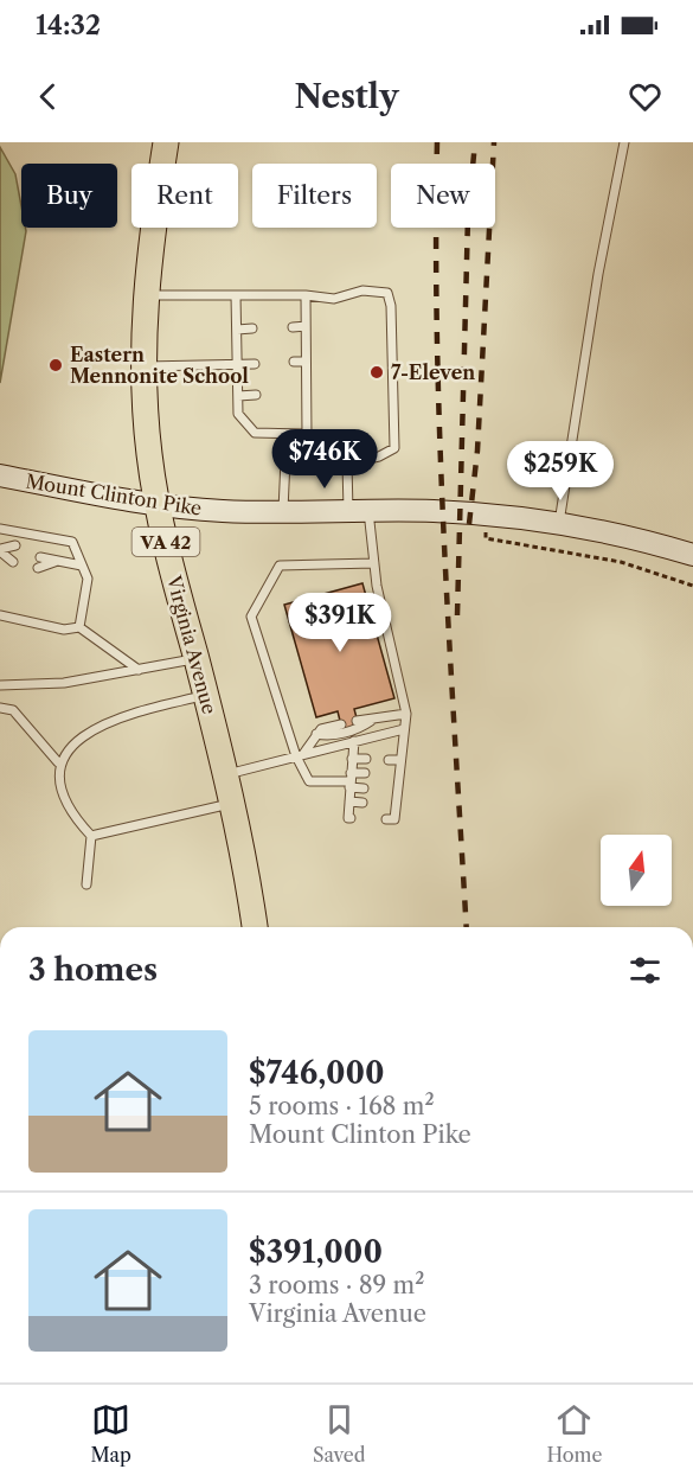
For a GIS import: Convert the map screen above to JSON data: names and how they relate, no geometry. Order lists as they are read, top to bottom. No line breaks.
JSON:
{"streets":{"main road":["Mount Clinton Pike","VA 42","Virginia Avenue"]},"crossings":[["Mount Clinton Pike","Virginia Avenue"]],"places":["Eastern Mennonite School","7-Eleven"],"north":"top","page":{"status":"14:32","header":"Nestly","chip":["Buy","Rent","Filters","New"],"price":["$746K","$259K","$391K"],"heading":"3 homes","list":[{"name":"$746,000","note":"5 rooms · 168 m² · Mount Clinton Pike"},{"name":"$391,000","note":"3 rooms · 89 m² · Virginia Avenue"}],"tabs":["Map","Saved","Home"]}}
